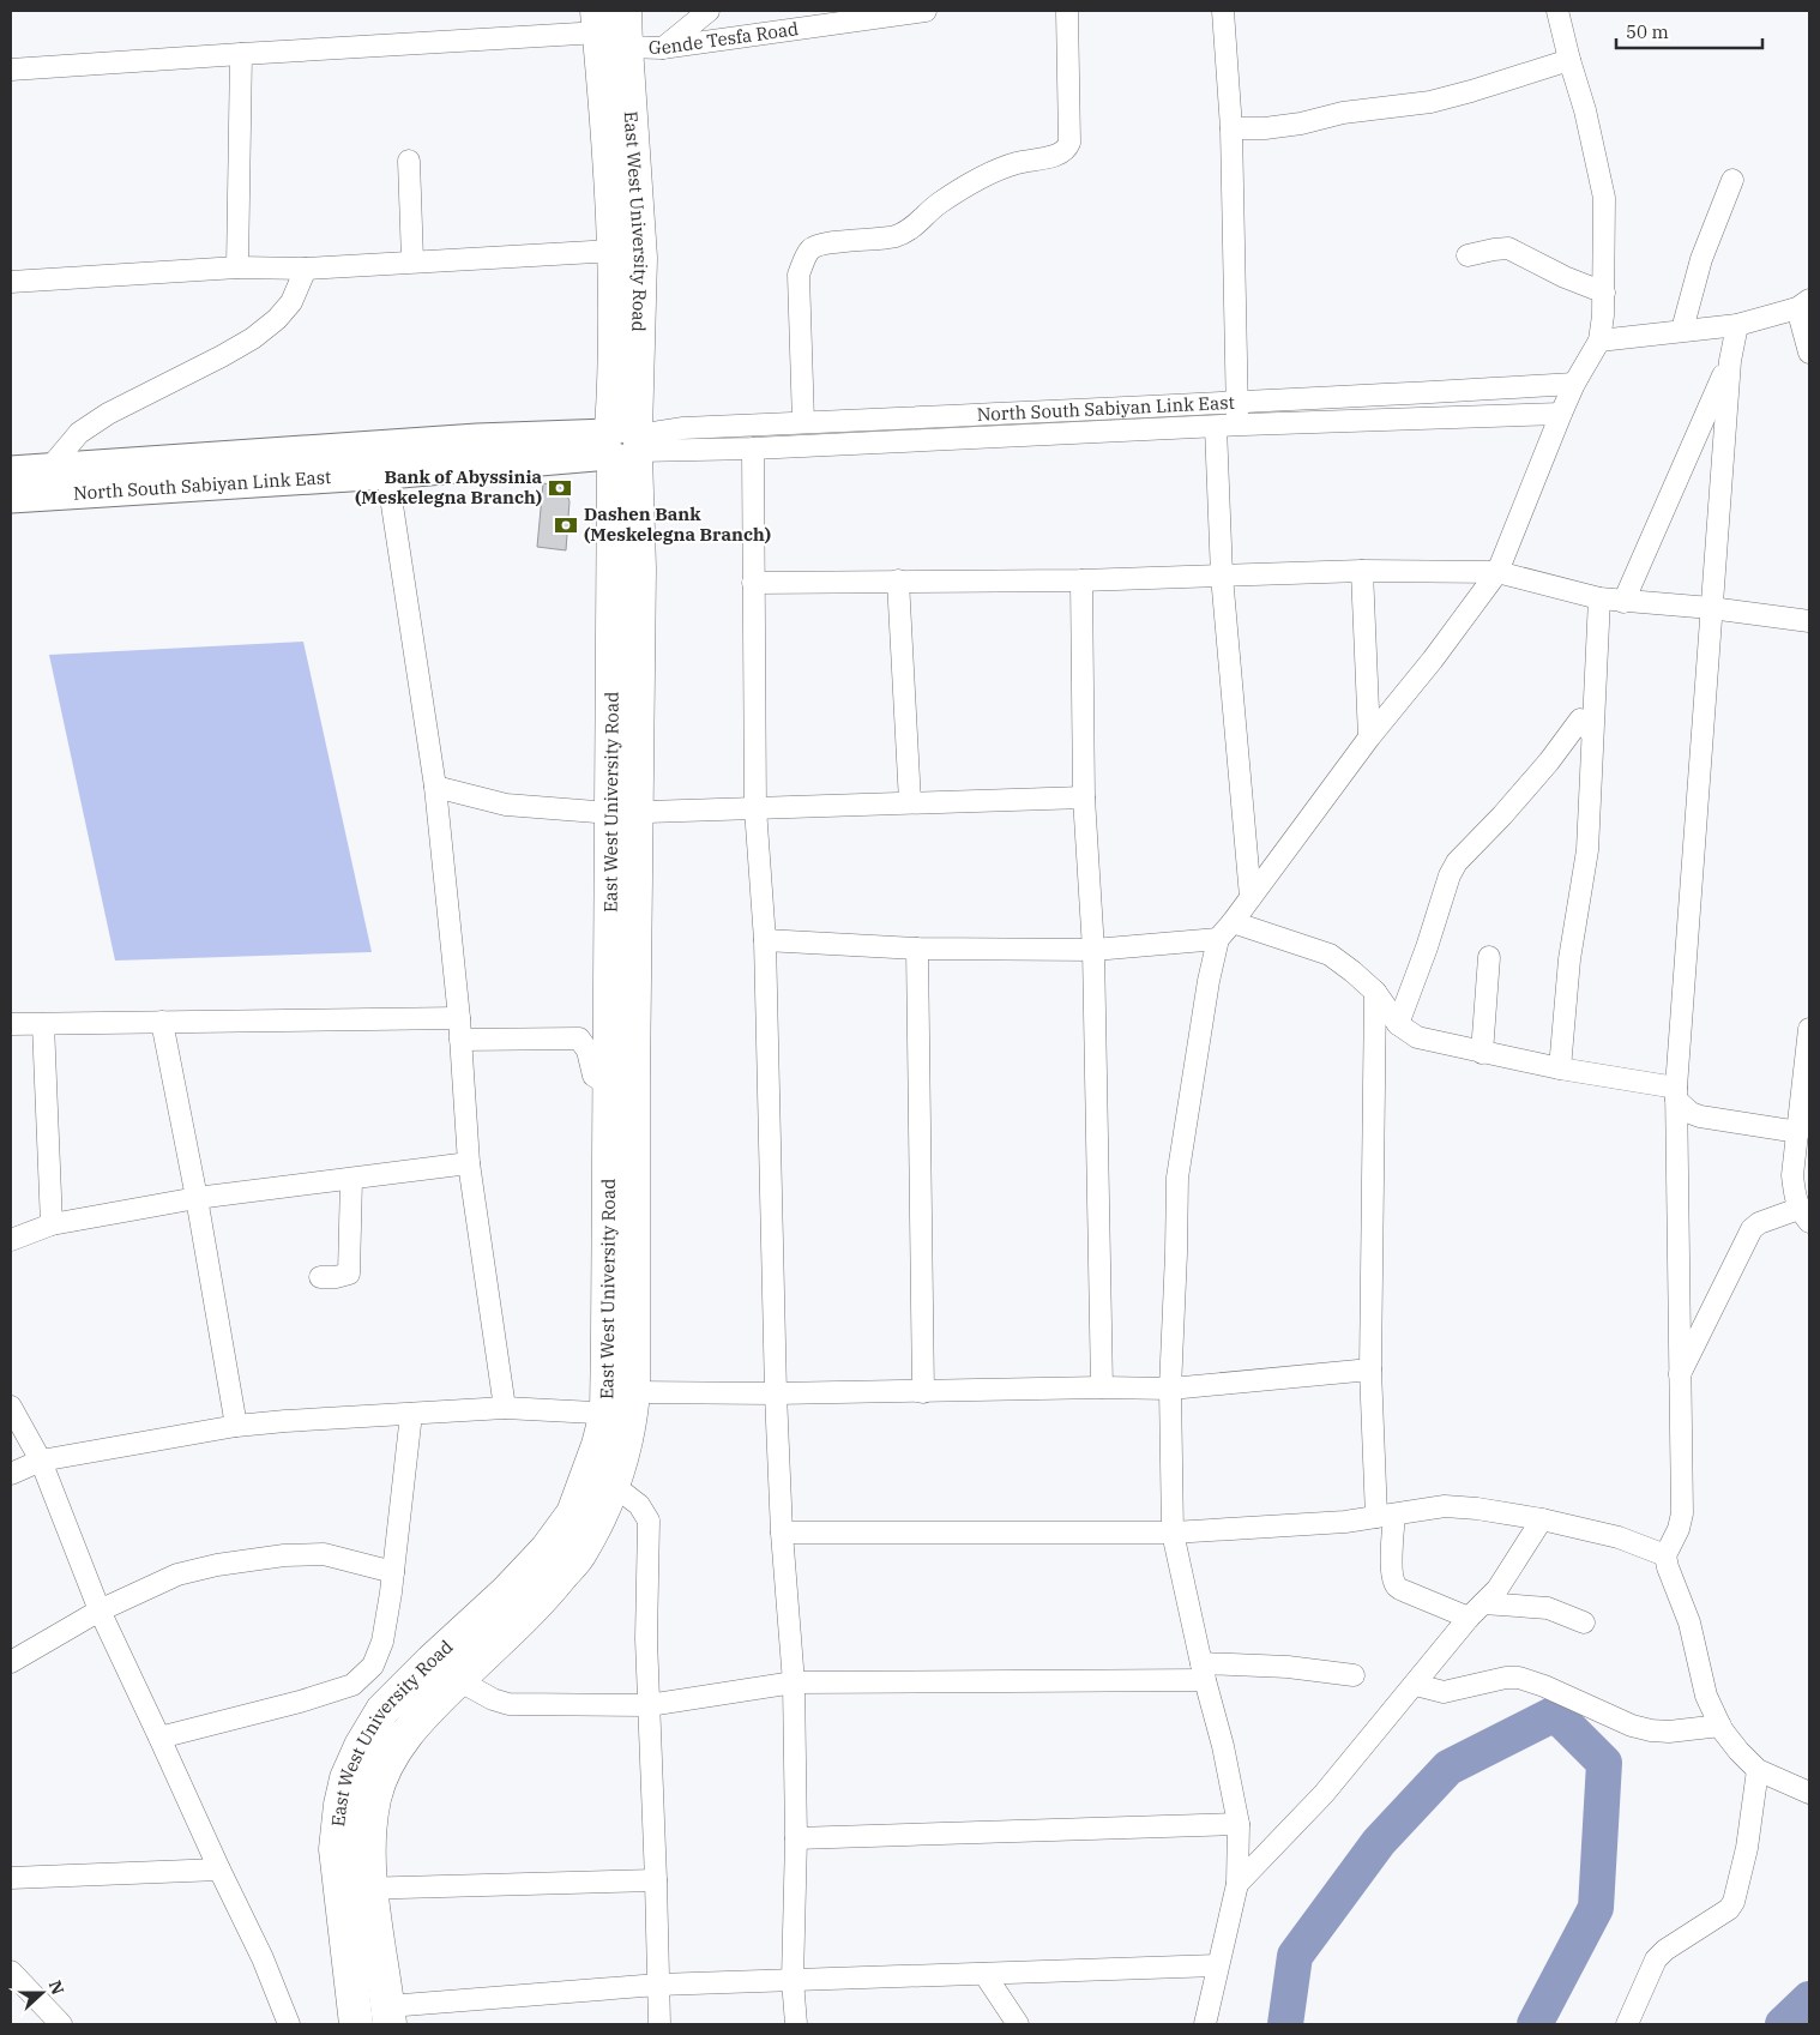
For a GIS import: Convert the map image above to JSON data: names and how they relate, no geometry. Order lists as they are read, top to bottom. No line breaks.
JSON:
{"streets":{"main road":["East West University Road","North South Sabiyan Link East"],"street":["Gende Tesfa Road"]},"crossings":[["Gende Tesfa Road","East West University Road"],["East West University Road","North South Sabiyan Link East"]],"places":{"bank":["Bank of Abyssinia (Meskelegna Branch)","Dashen Bank (Meskelegna Branch)"]},"scale_bar":"50 m","north":"right"}
